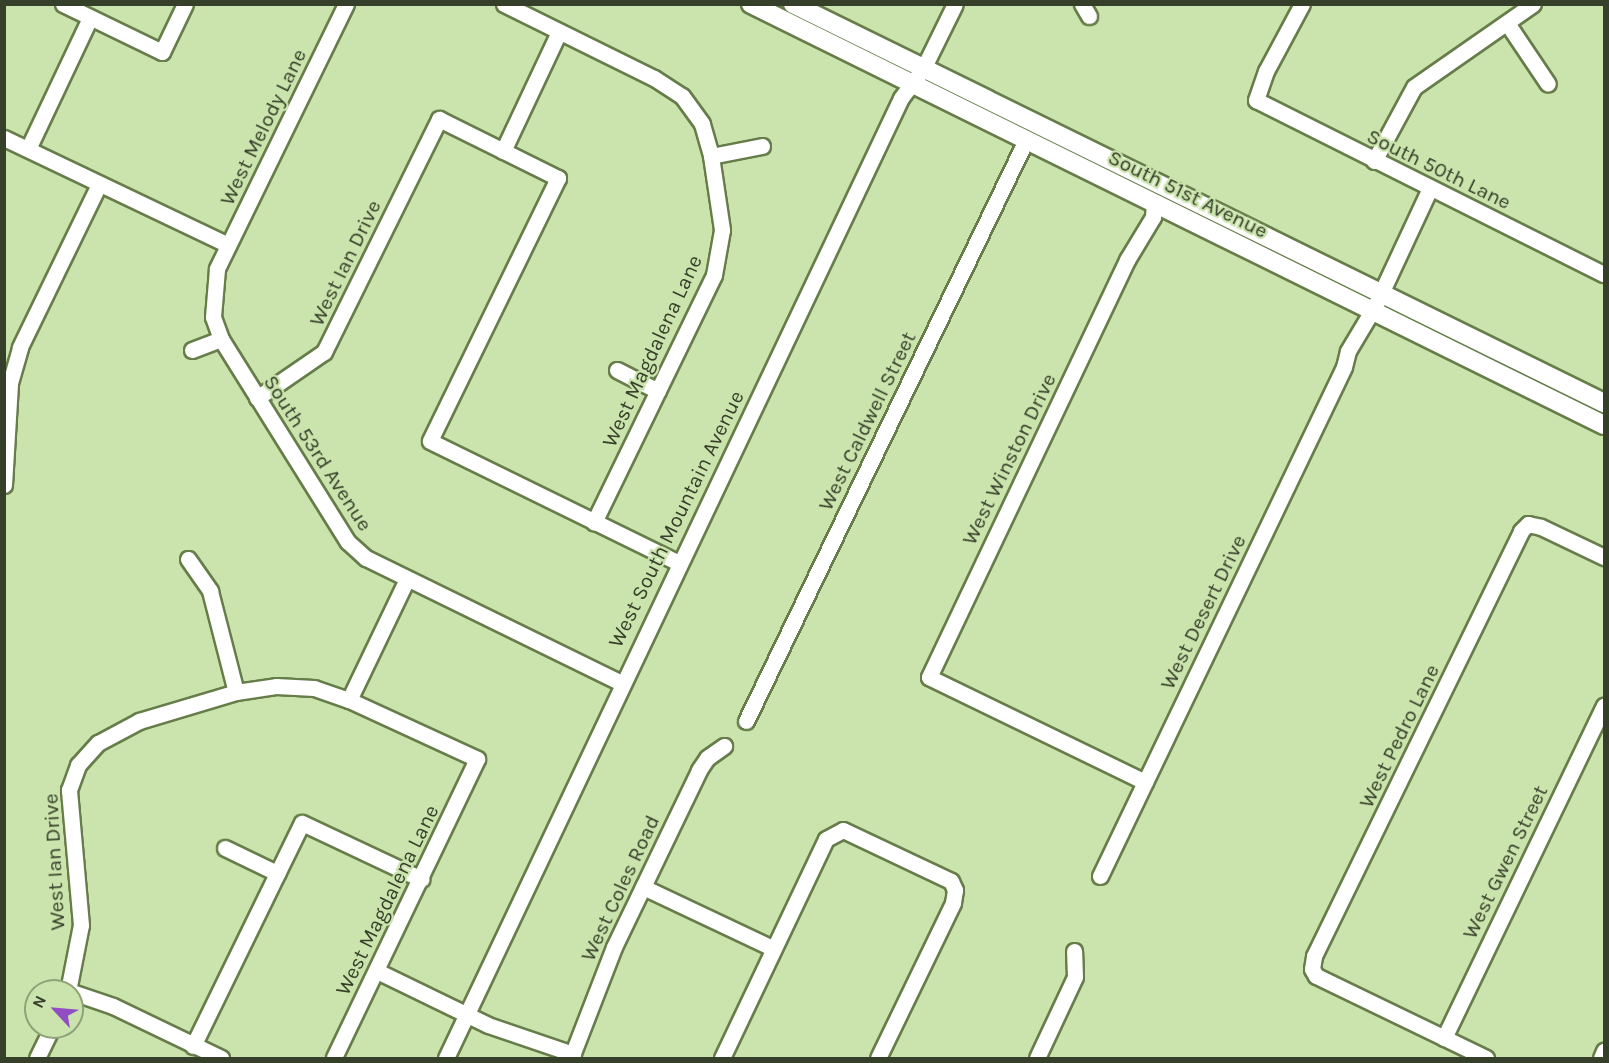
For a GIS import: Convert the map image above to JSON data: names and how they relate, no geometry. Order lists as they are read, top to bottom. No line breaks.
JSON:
{"streets":{"main road":["South 51st Avenue"],"street":["West Melody Lane","South 50th Lane","West Ian Drive","West Magdalena Lane","West Caldwell Street","South 53rd Avenue","West Winston Drive","West South Mountain Avenue","West Desert Drive","West Pedro Lane","West Gwen Street","West Coles Road"]},"crossings":[["West Melody Lane","South 53rd Avenue"],["South 50th Lane","West Desert Drive"],["South 51st Avenue","West Caldwell Street"],["South 51st Avenue","West Winston Drive"],["South 51st Avenue","West South Mountain Avenue"],["South 51st Avenue","West Desert Drive"],["West Ian Drive","West Magdalena Lane"],["West Ian Drive","South 53rd Avenue"],["South 53rd Avenue","West South Mountain Avenue"],["West Winston Drive","West Desert Drive"],["West Pedro Lane","West Gwen Street"]],"north":"top left"}
